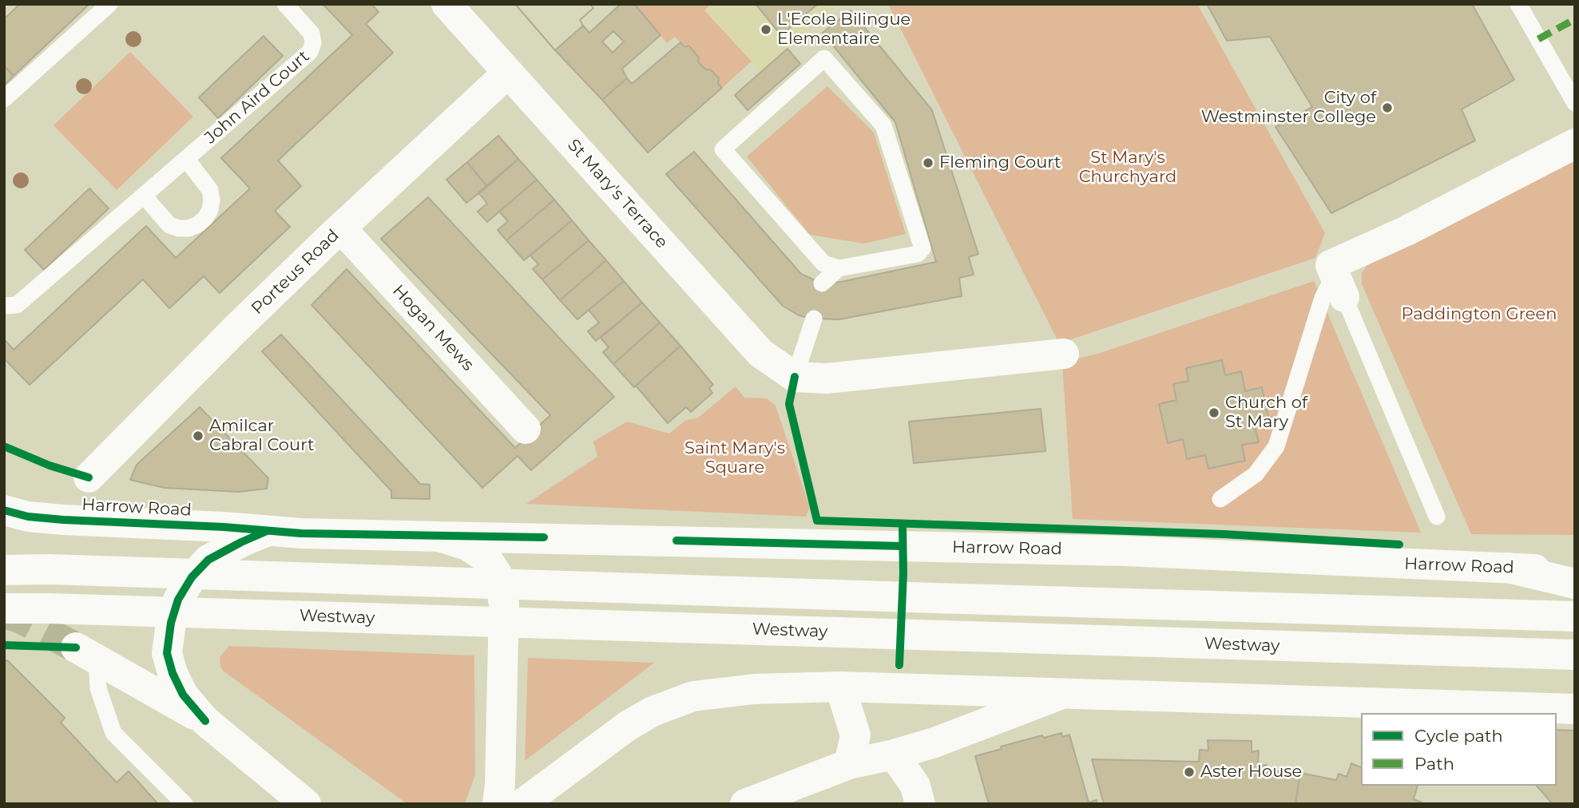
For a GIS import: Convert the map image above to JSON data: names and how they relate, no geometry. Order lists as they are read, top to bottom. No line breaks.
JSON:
{"streets":{"main road":["St Mary's Terrace","Porteus Road","Hogan Mews","Harrow Road","Westway"],"lane":["John Aird Court"]},"crossings":[["St Mary's Terrace","Porteus Road"],["Porteus Road","Hogan Mews"]],"parks":["St Mary's Churchyard","Paddington Green","Saint Mary's Square"],"places":["L'Ecole Bilingue Elementaire","City of Westminster College","Fleming Court","Church of St Mary","Amilcar Cabral Court","Aster House"],"legend":["Cycle path","Path"]}
